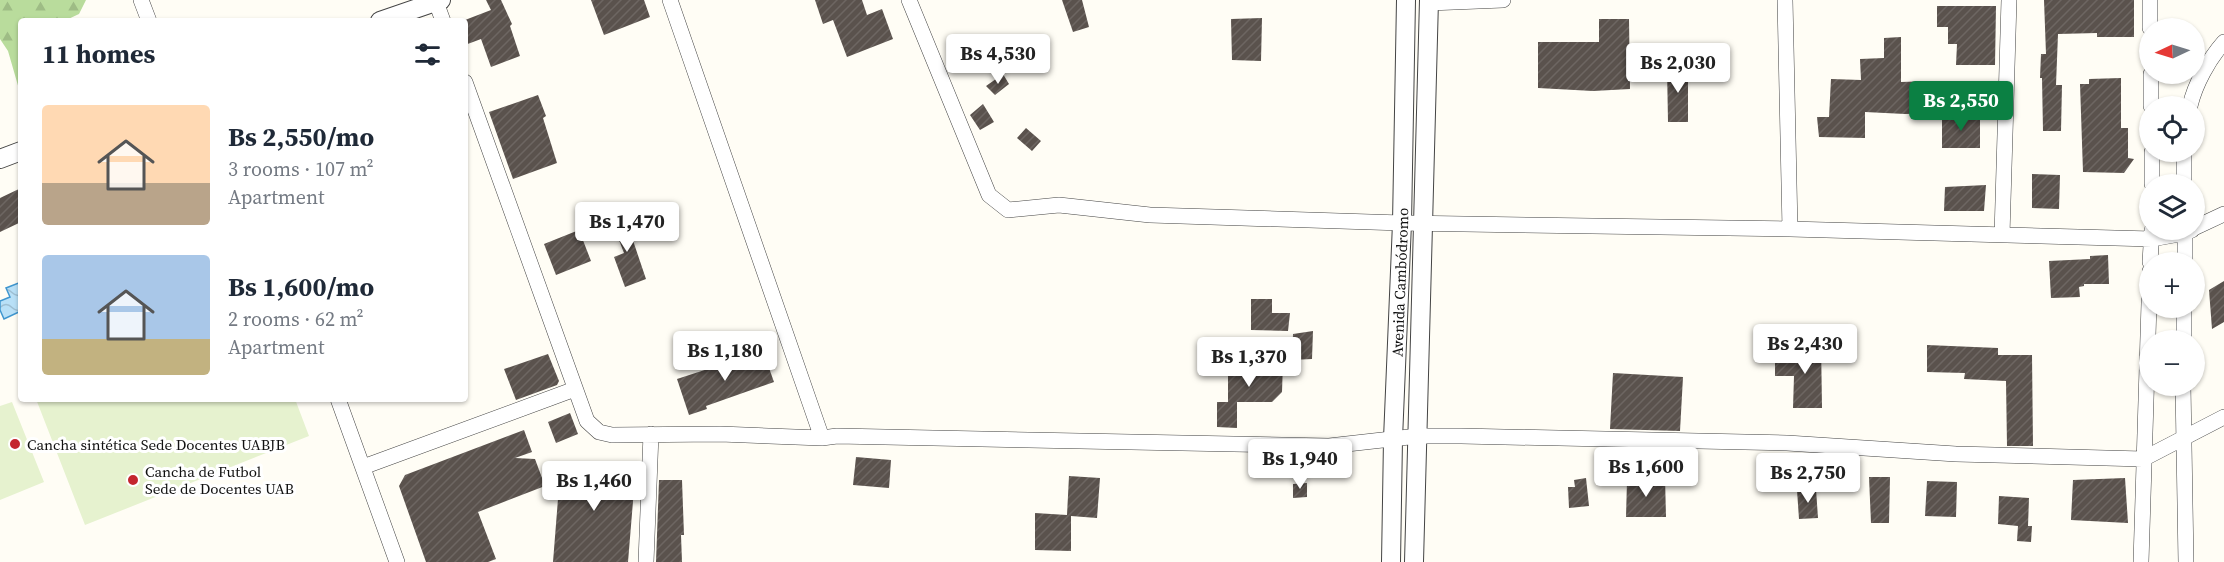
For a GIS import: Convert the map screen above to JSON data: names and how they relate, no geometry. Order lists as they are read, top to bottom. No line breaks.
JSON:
{"streets":{"street":["Avenida Cambódromo"]},"places":["Cancha sintética Sede Docentes UABJB","Cancha de Futbol Sede de Docentes UAB"],"north":"left","page":{"map_buttons":["+","−"],"heading":"11 homes","price":["Bs 4,530","Bs 2,030","Bs 2,550","Bs 1,470","Bs 2,430","Bs 1,180","Bs 1,370","Bs 1,940","Bs 1,600","Bs 2,750","Bs 1,460"],"list":[{"name":"Bs 2,550/mo","note":"3 rooms · 107 m² · Apartment"},{"name":"Bs 1,600/mo","note":"2 rooms · 62 m² · Apartment"}]}}
